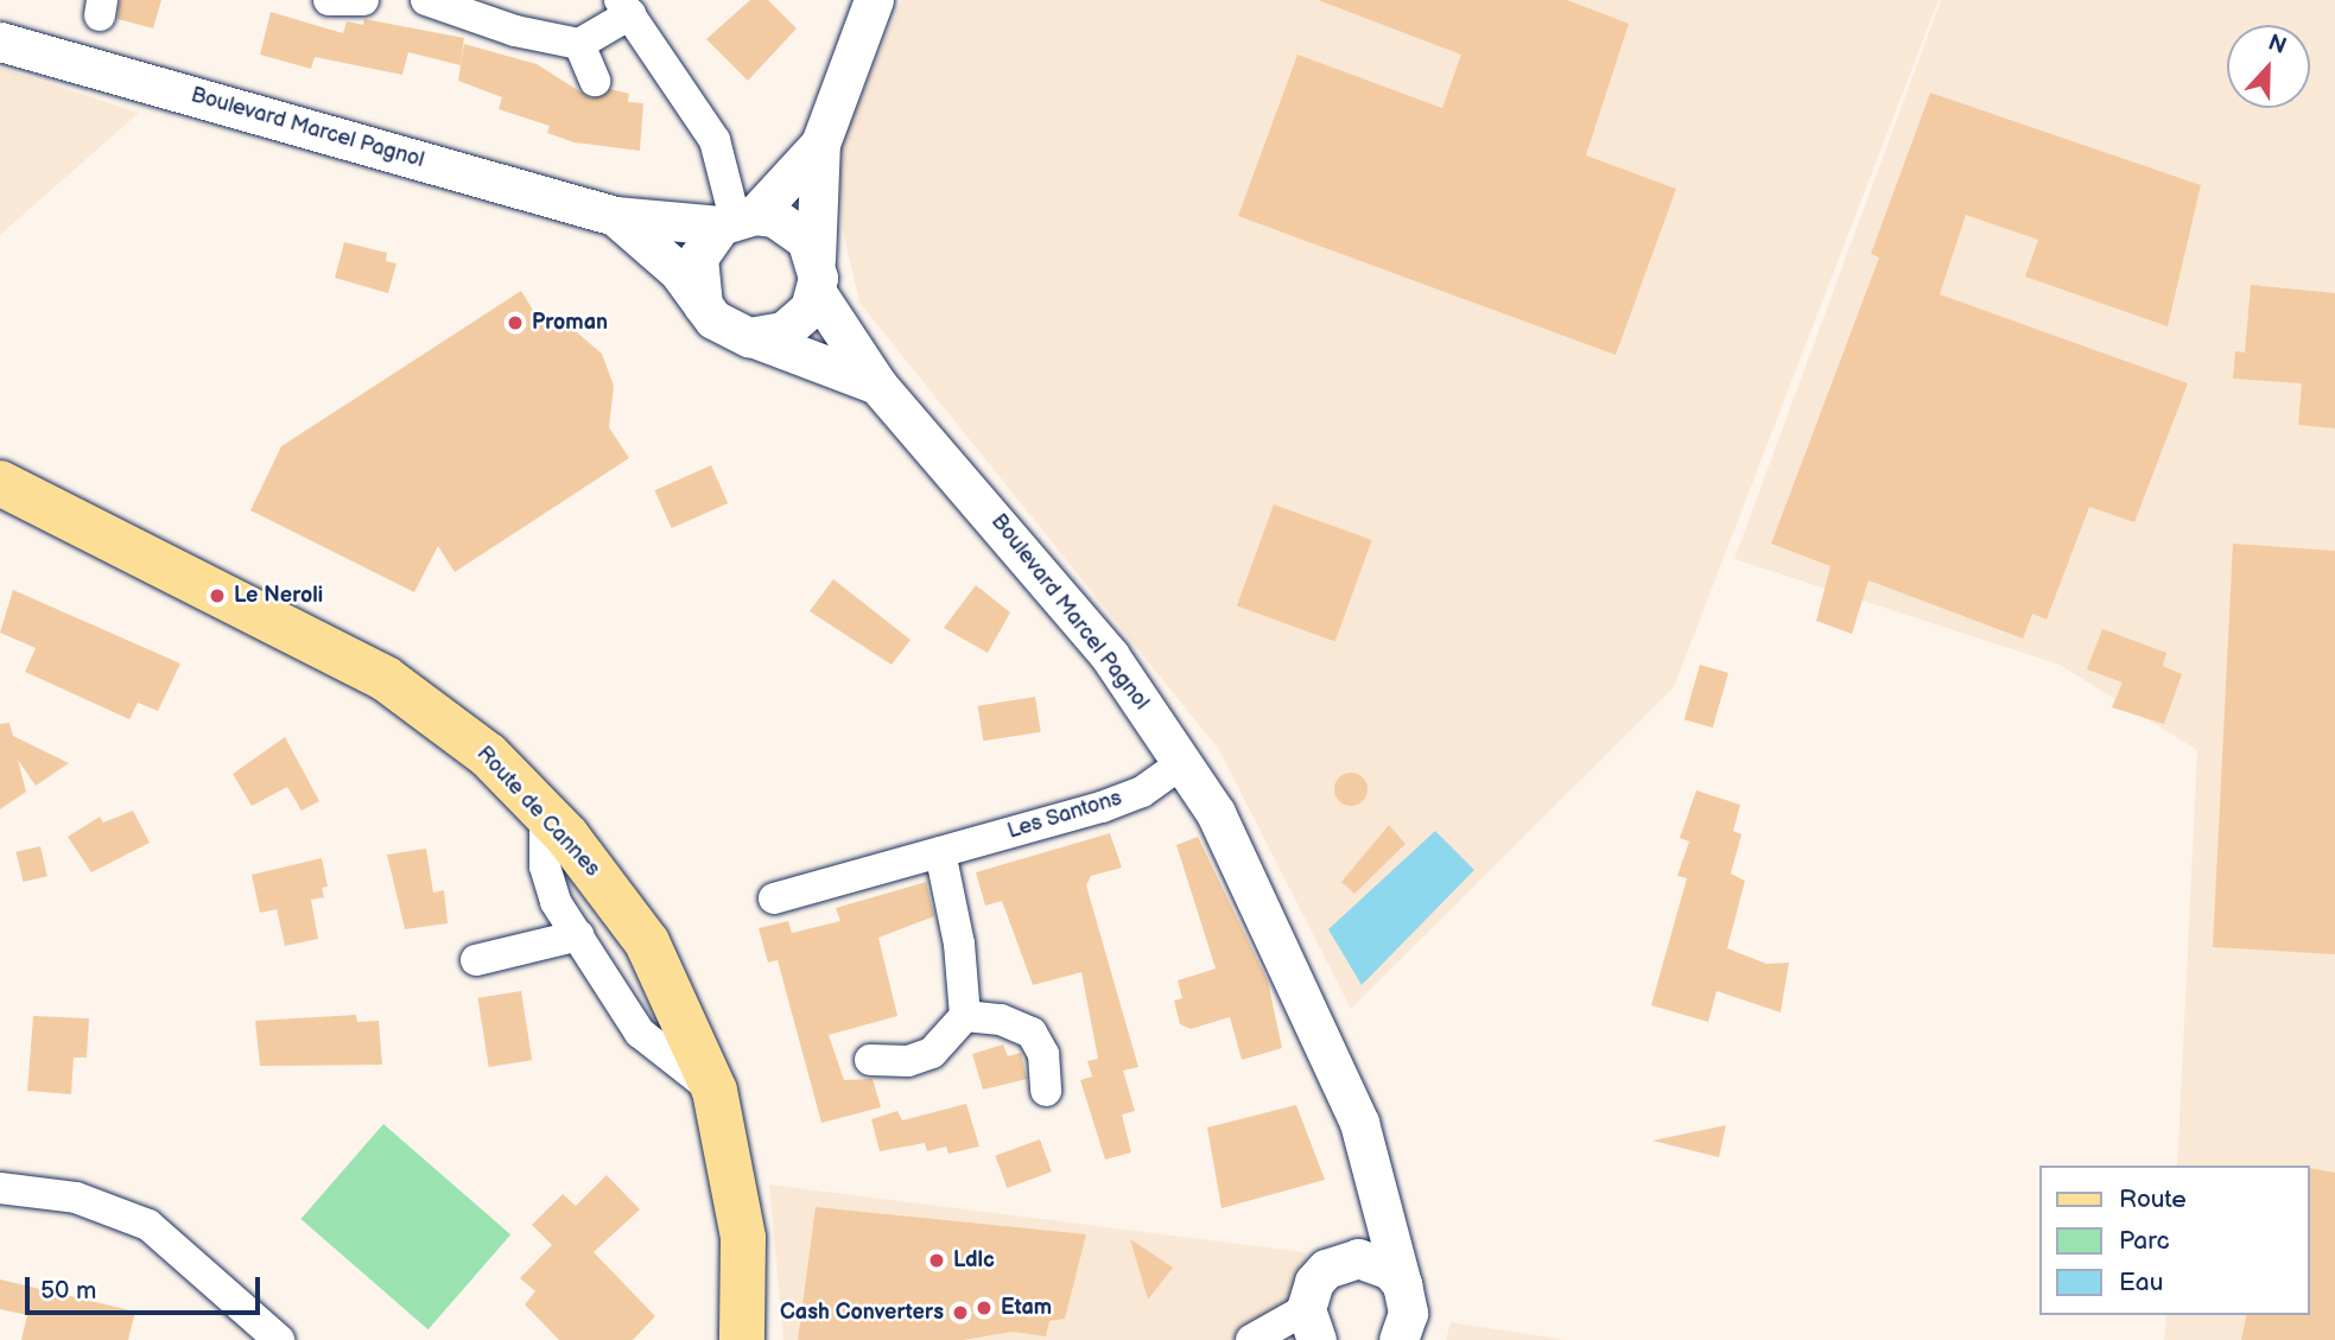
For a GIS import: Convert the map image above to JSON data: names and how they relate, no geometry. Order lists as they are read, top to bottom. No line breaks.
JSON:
{"streets":{"main road":["Route de Cannes"],"street":["Boulevard Marcel Pagnol","Les Santons"]},"crossings":[["Boulevard Marcel Pagnol","Les Santons"]],"places":["Proman","Le Neroli","Ldlc","Etam","Cash Converters"],"legend":["Route","Parc","Eau"],"scale_bar":"50 m","north":"top"}
